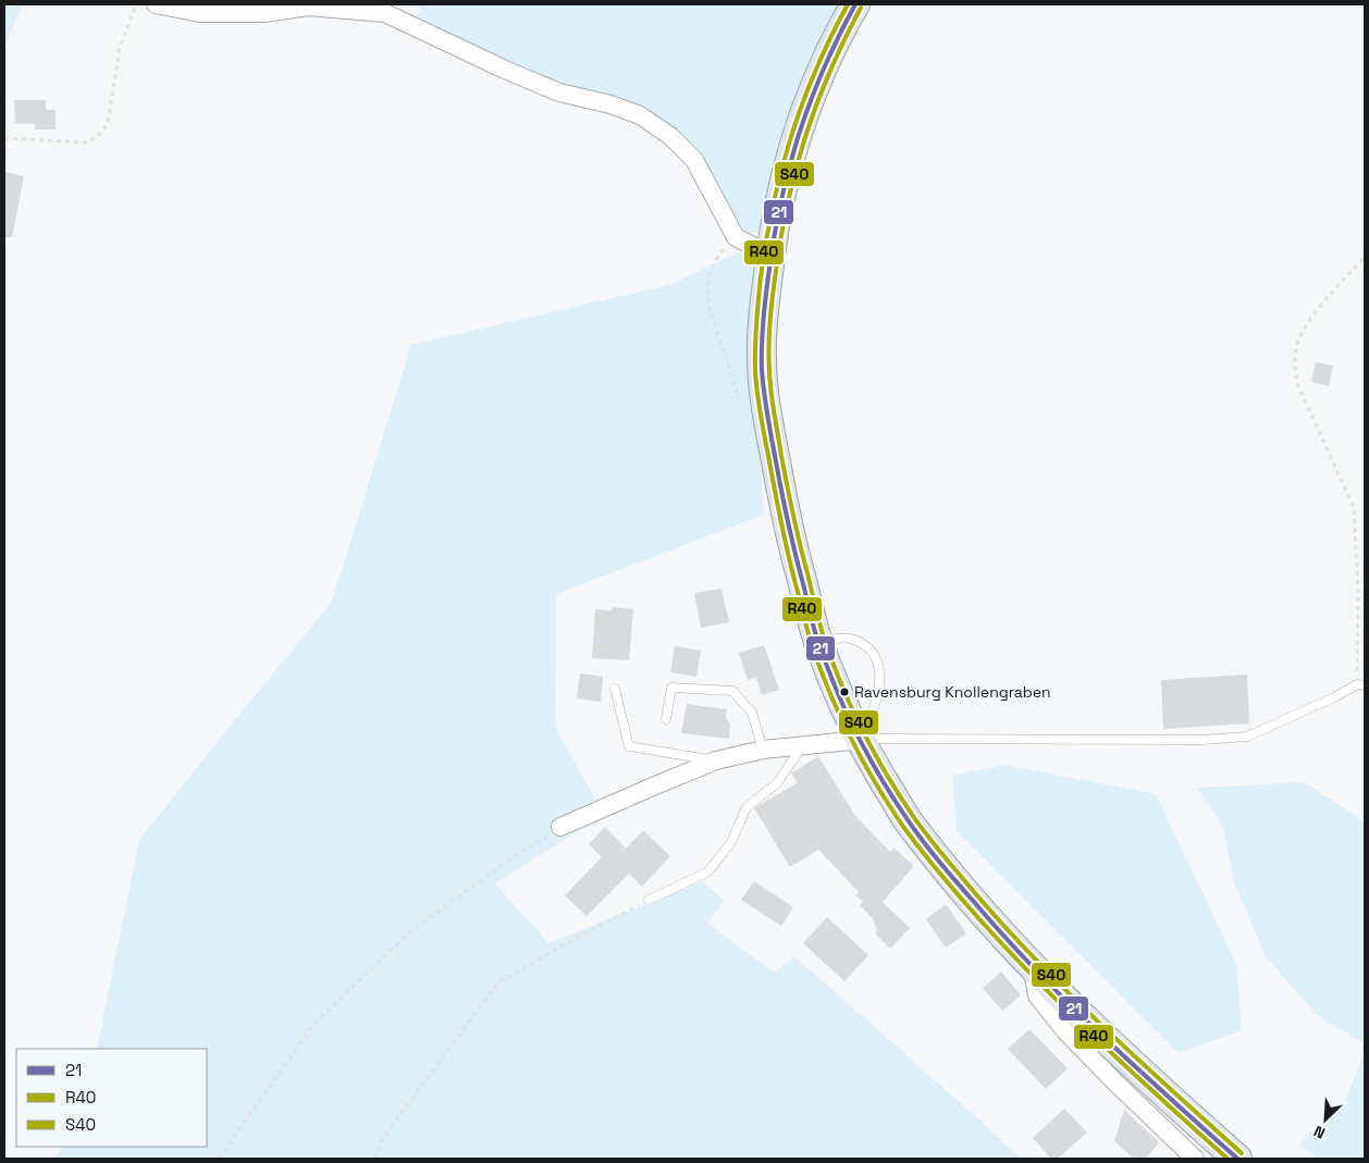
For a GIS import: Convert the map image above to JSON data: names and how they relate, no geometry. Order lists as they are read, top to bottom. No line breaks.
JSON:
{"places":["Ravensburg Knollengraben"],"lines":["transit line 21","transit line R40","transit line S40"],"legend":["21","R40","S40"],"north":"bottom left"}
